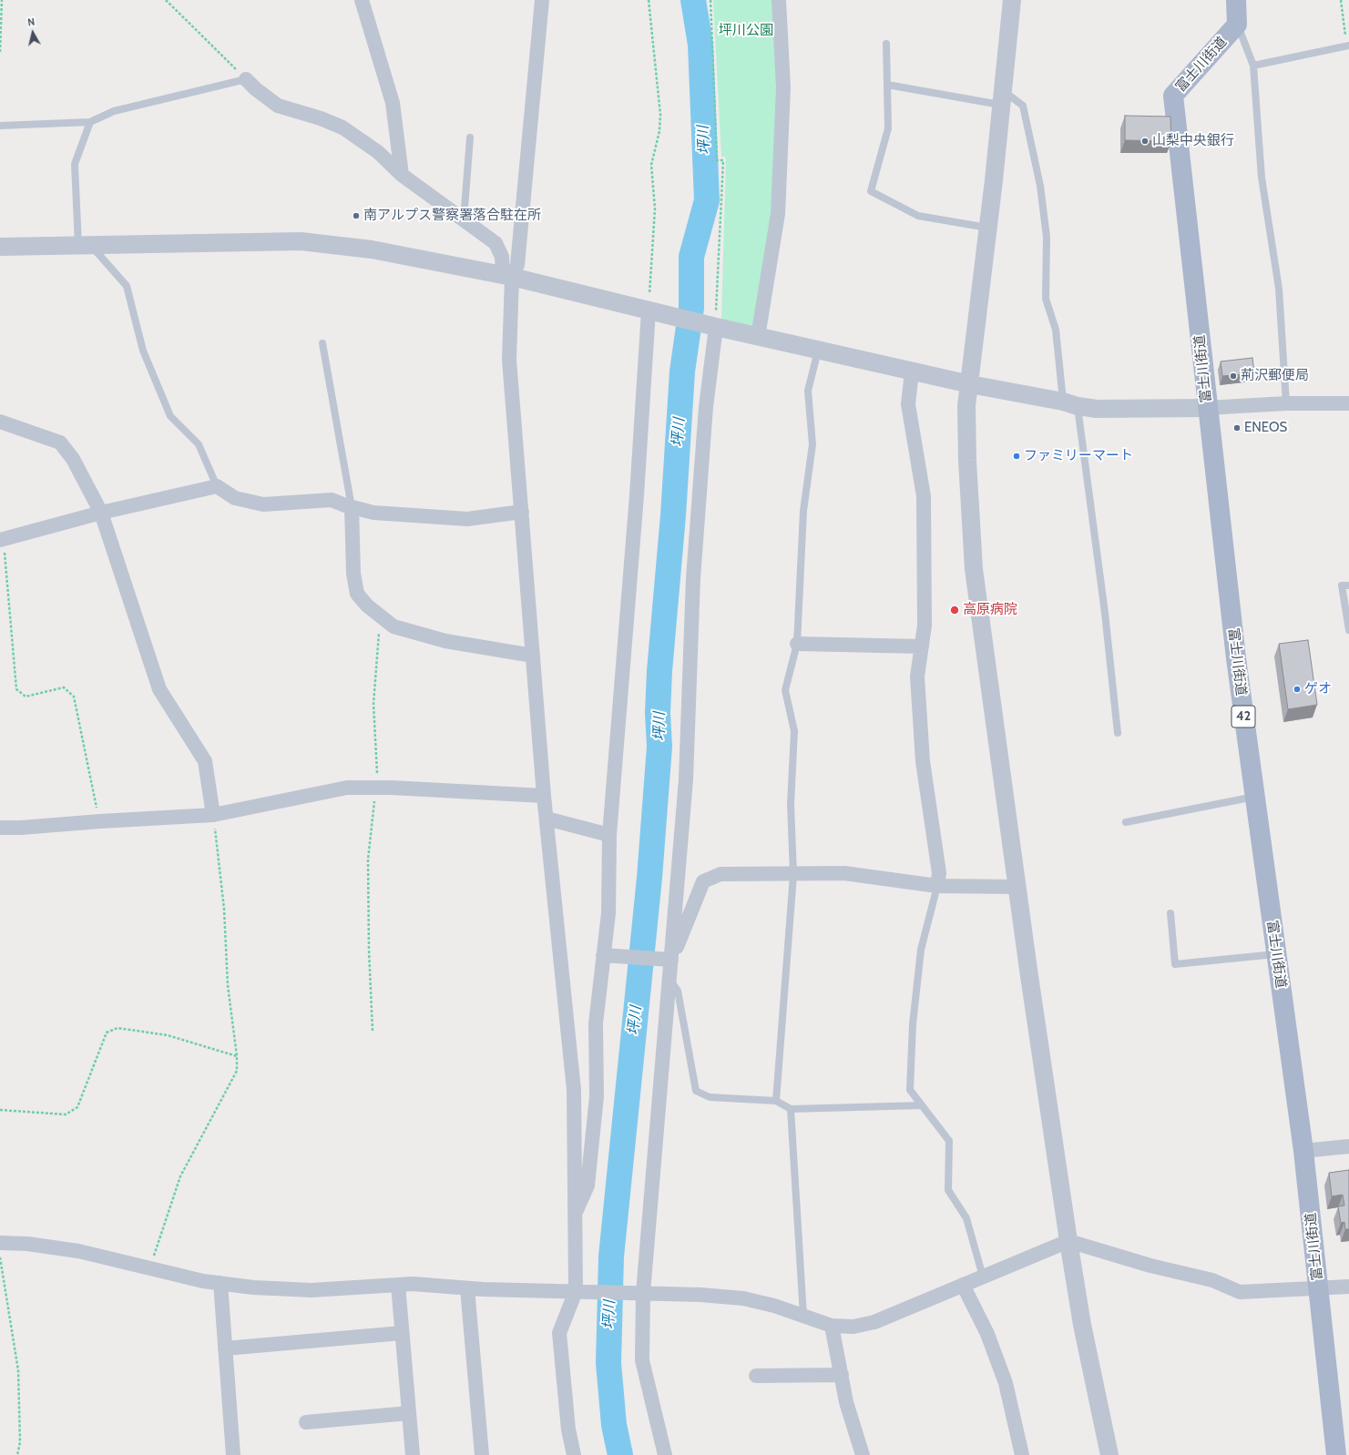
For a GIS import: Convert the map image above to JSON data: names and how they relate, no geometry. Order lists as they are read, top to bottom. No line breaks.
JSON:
{"streets":{"main road":["富士川街道","42"]},"water":["坪川"],"parks":["坪川公園"],"places":["山梨中央銀行","南アルプス警察署落合駐在所","荊沢郵便局","ENEOS","ファミリーマート","高原病院","ゲオ"],"north":"top"}
